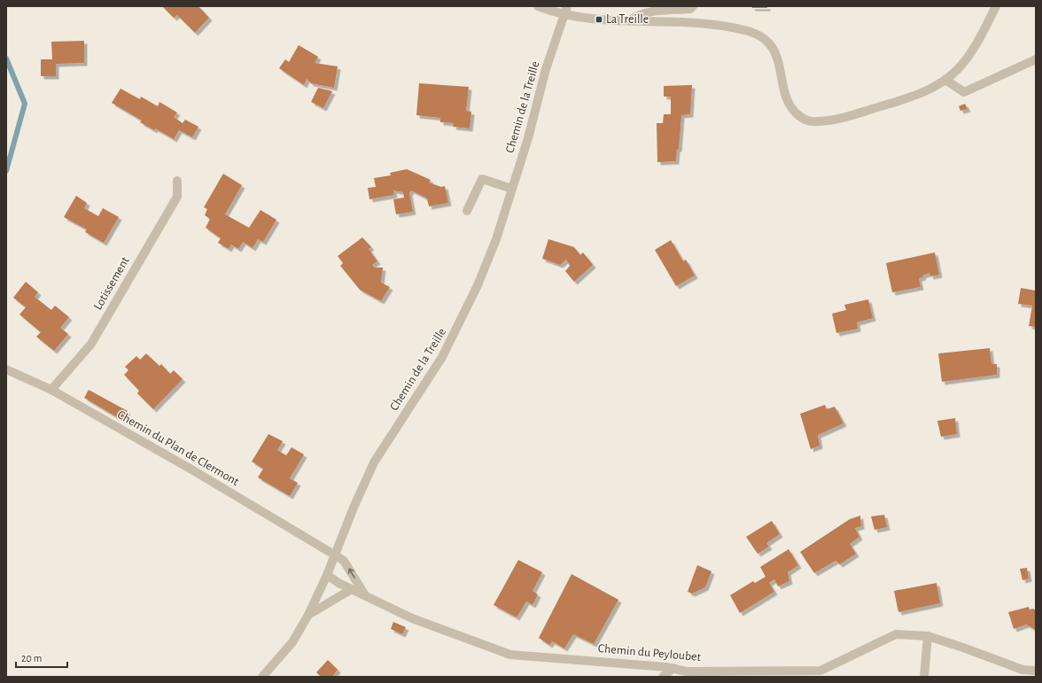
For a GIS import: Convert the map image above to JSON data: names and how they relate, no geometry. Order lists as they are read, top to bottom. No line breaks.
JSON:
{"streets":{"street":["Chemin de la Treille","Lotissement","Chemin du Plan de Clermont","Chemin du Peyloubet"]},"crossings":[["Chemin de la Treille","Chemin du Plan de Clermont"],["Chemin de la Treille","Chemin du Peyloubet"],["Lotissement","Chemin du Plan de Clermont"],["Chemin du Plan de Clermont","Chemin du Peyloubet"]],"places":{"transit":["La Treille"]},"scale_bar":"20 m"}
